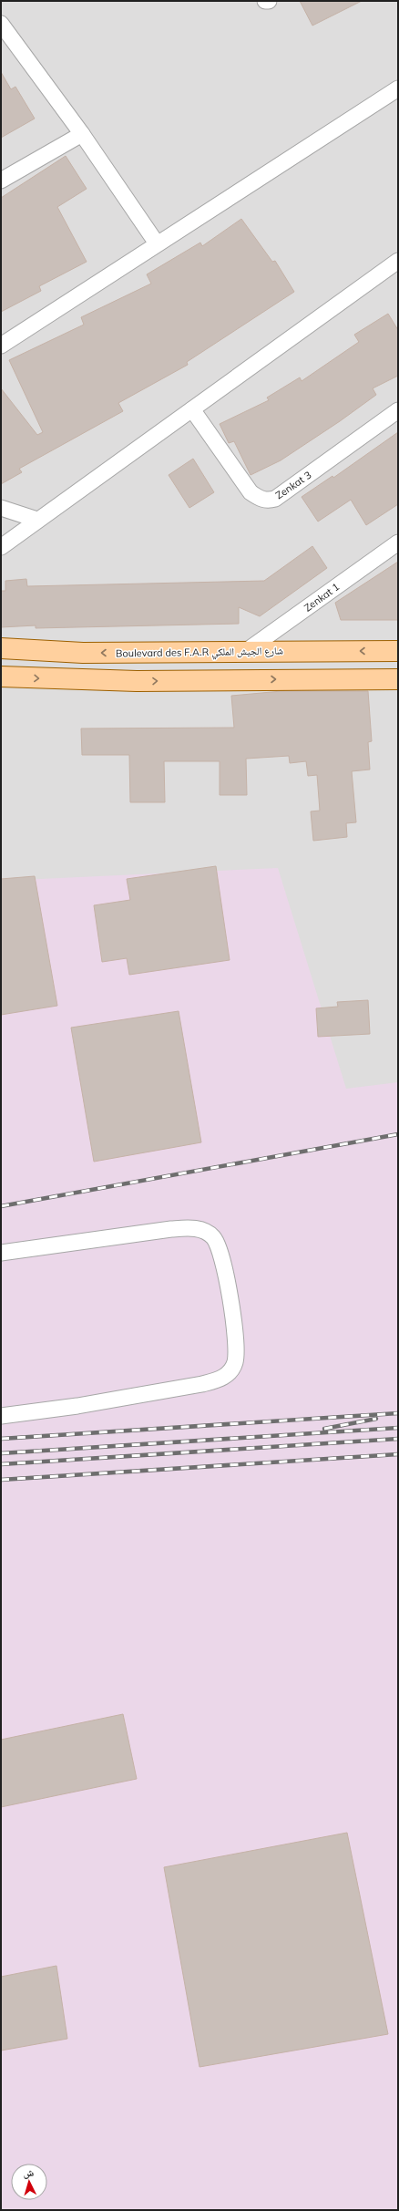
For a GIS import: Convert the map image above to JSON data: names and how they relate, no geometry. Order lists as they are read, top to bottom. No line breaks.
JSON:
{"streets":{"main road":["Boulevard des F.A.R شارع الجيش الملكي"],"street":["Zenkat 3","Zenkat 1"]},"crossings":[["Zenkat 1","Boulevard des F.A.R شارع الجيش الملكي"]],"north":"top"}
